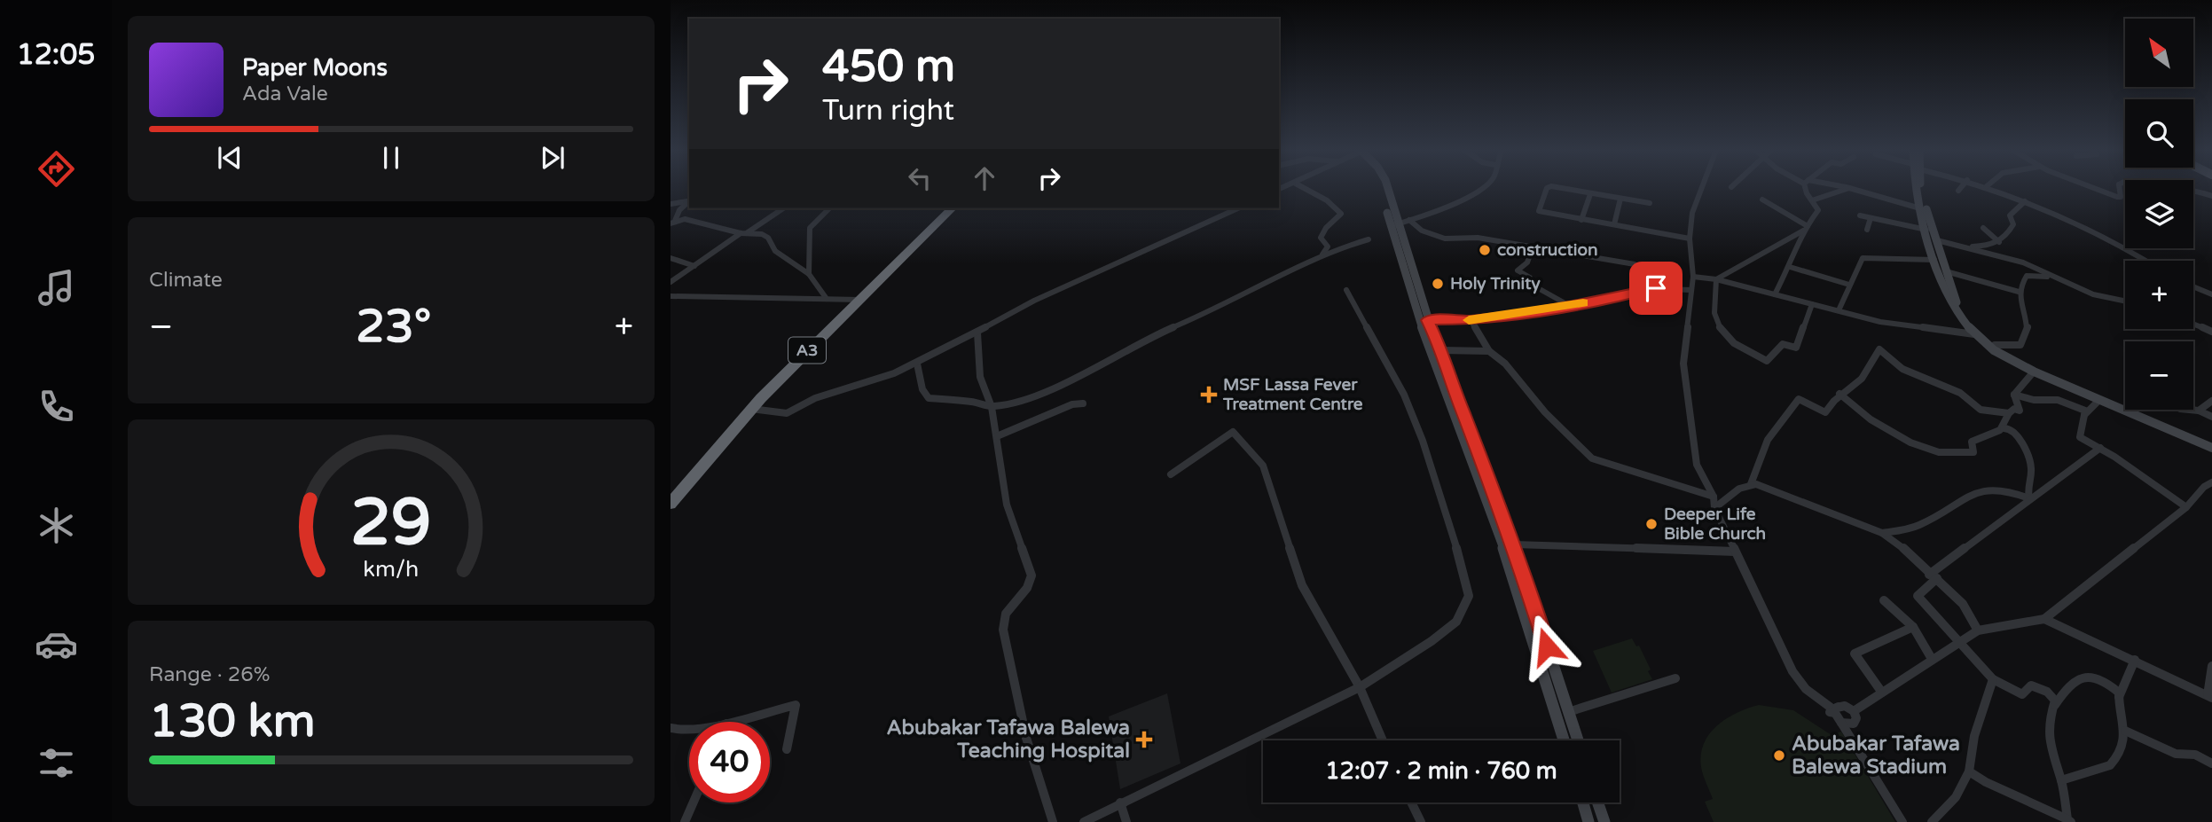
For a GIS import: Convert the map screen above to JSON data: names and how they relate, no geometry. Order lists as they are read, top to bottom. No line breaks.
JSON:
{"streets":{"highway":["A3"]},"places":{"other":["construction","Holy Trinity","Deeper Life Bible Church","Abubakar Tafawa Balewa Stadium"],"health":["MSF Lassa Fever Treatment Centre","Abubakar Tafawa Balewa Teaching Hospital"]},"north":"top left","page":{"tabs":"12:05","map_buttons":["+","−"],"turn":["450 m","Turn right"],"song":["Paper Moons","Ada Vale"],"tile":["Climate",["Range · 26%","130 km"]],"heat":["−","23°","+"],"limit":"40","trip":"12:07 · 2 min · 760 m","gauge":["29","km/h"]}}
